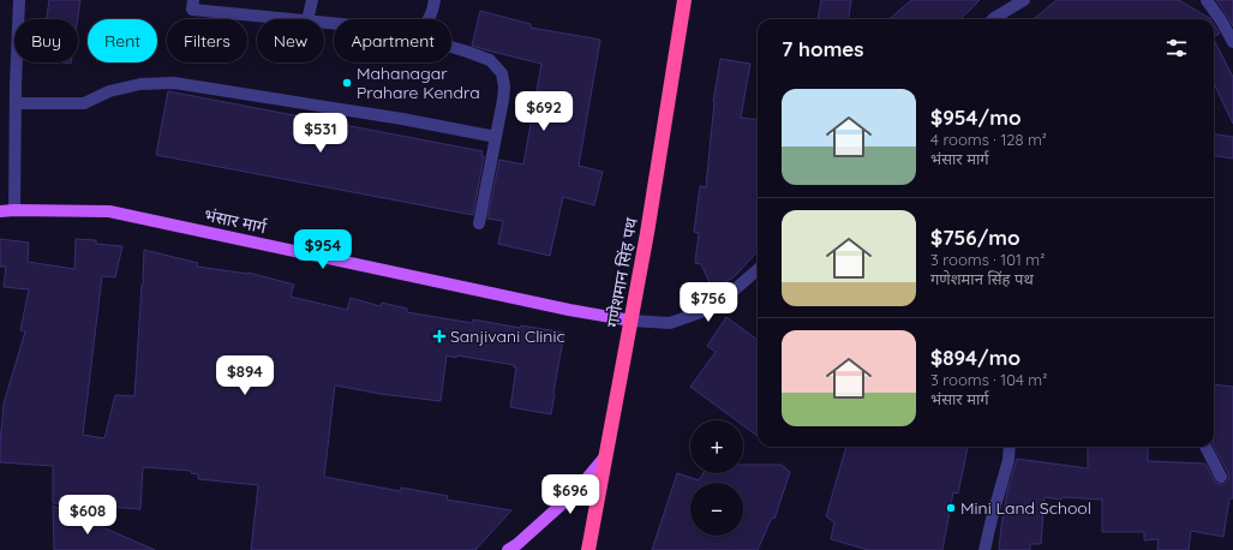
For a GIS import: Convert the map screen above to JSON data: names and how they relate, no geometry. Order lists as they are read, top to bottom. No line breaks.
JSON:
{"streets":{"highway":["गणेशमान सिंह पथ"],"main road":["भंसार मार्ग"]},"crossings":[["भंसार मार्ग","गणेशमान सिंह पथ"]],"places":{"other":["Mahanagar Prahare Kendra","Mini Land School"],"health":["Sanjivani Clinic"]},"page":{"chip":["Buy","Rent","Filters","New","Apartment"],"heading":"7 homes","list":[{"name":"$954/mo","note":"4 rooms · 128 m² · भंसार मार्ग"},{"name":"$756/mo","note":"3 rooms · 101 m² · गणेशमान सिंह पथ"},{"name":"$894/mo","note":"3 rooms · 104 m² · भंसार मार्ग"}],"price":["$692","$531","$954","$756","$894","$696","$608"],"map_buttons":["+","−"]}}
